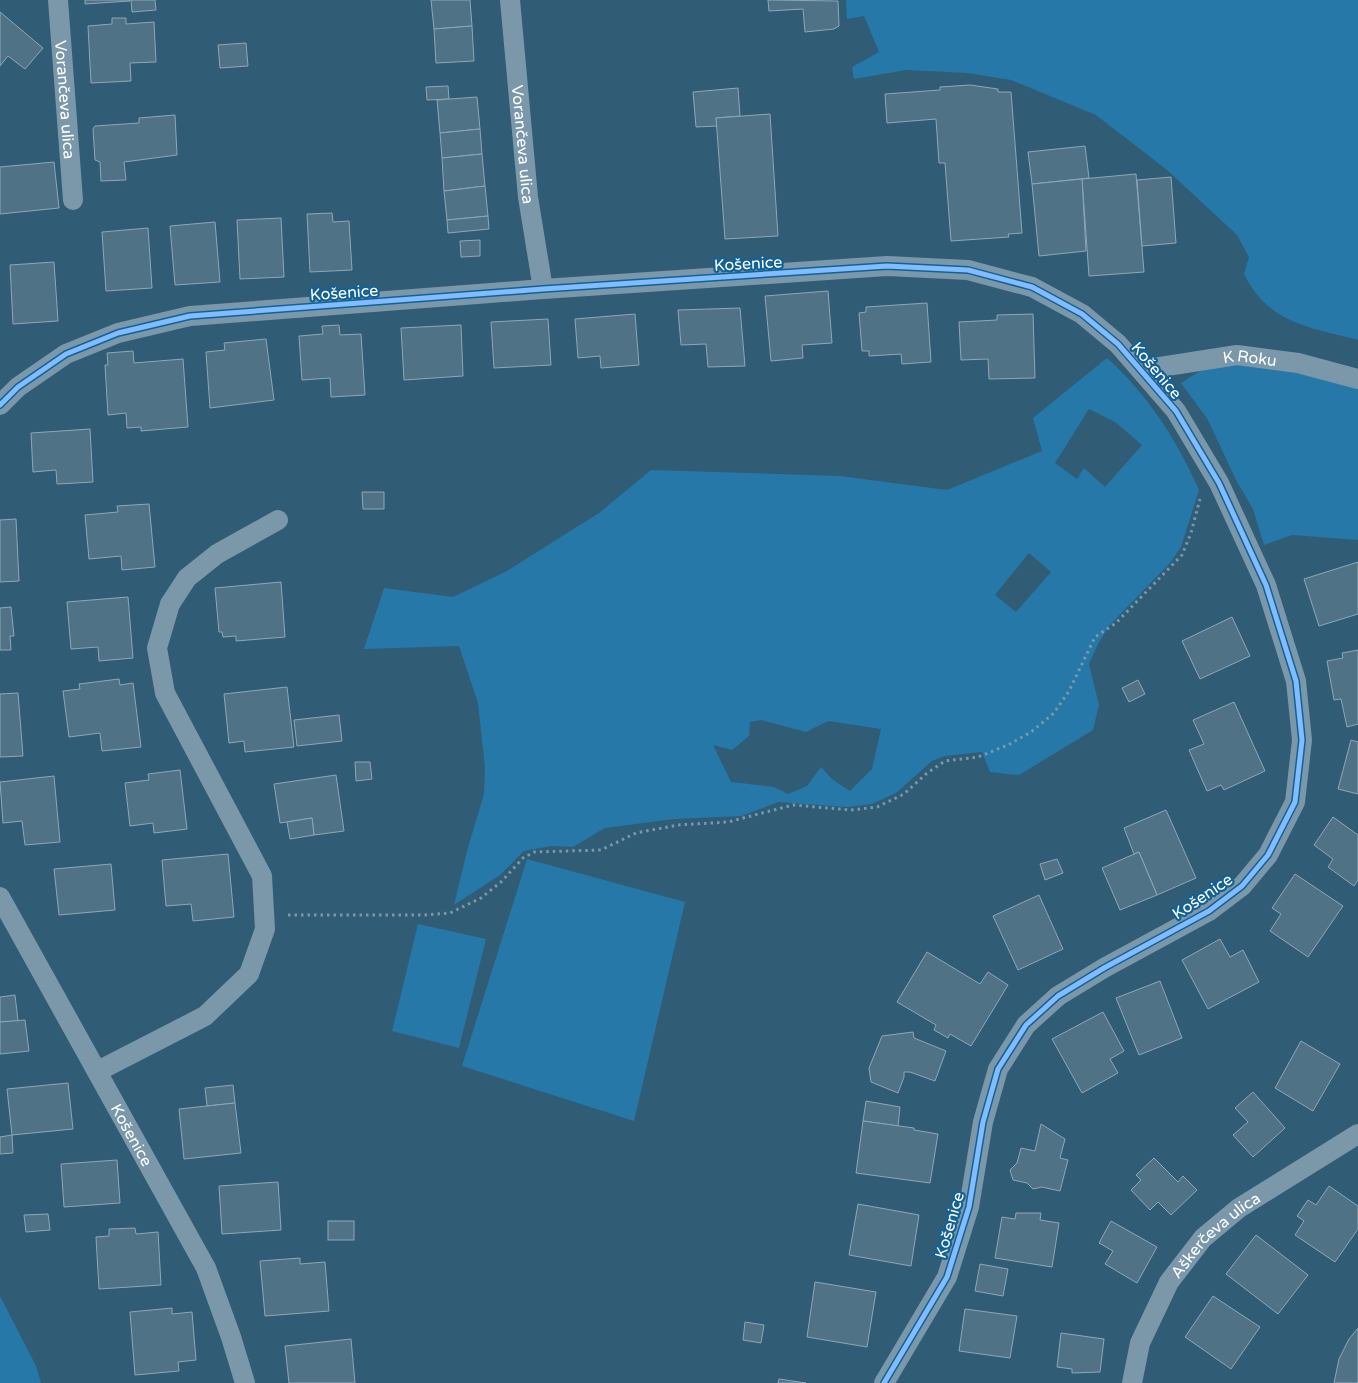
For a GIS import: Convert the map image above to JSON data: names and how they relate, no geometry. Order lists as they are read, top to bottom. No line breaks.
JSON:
{"streets":{"street":["Vorančeva ulica","Košenice","K Roku","Aškerčeva ulica"]},"crossings":[["Vorančeva ulica","Košenice"],["Košenice","K Roku"]]}
